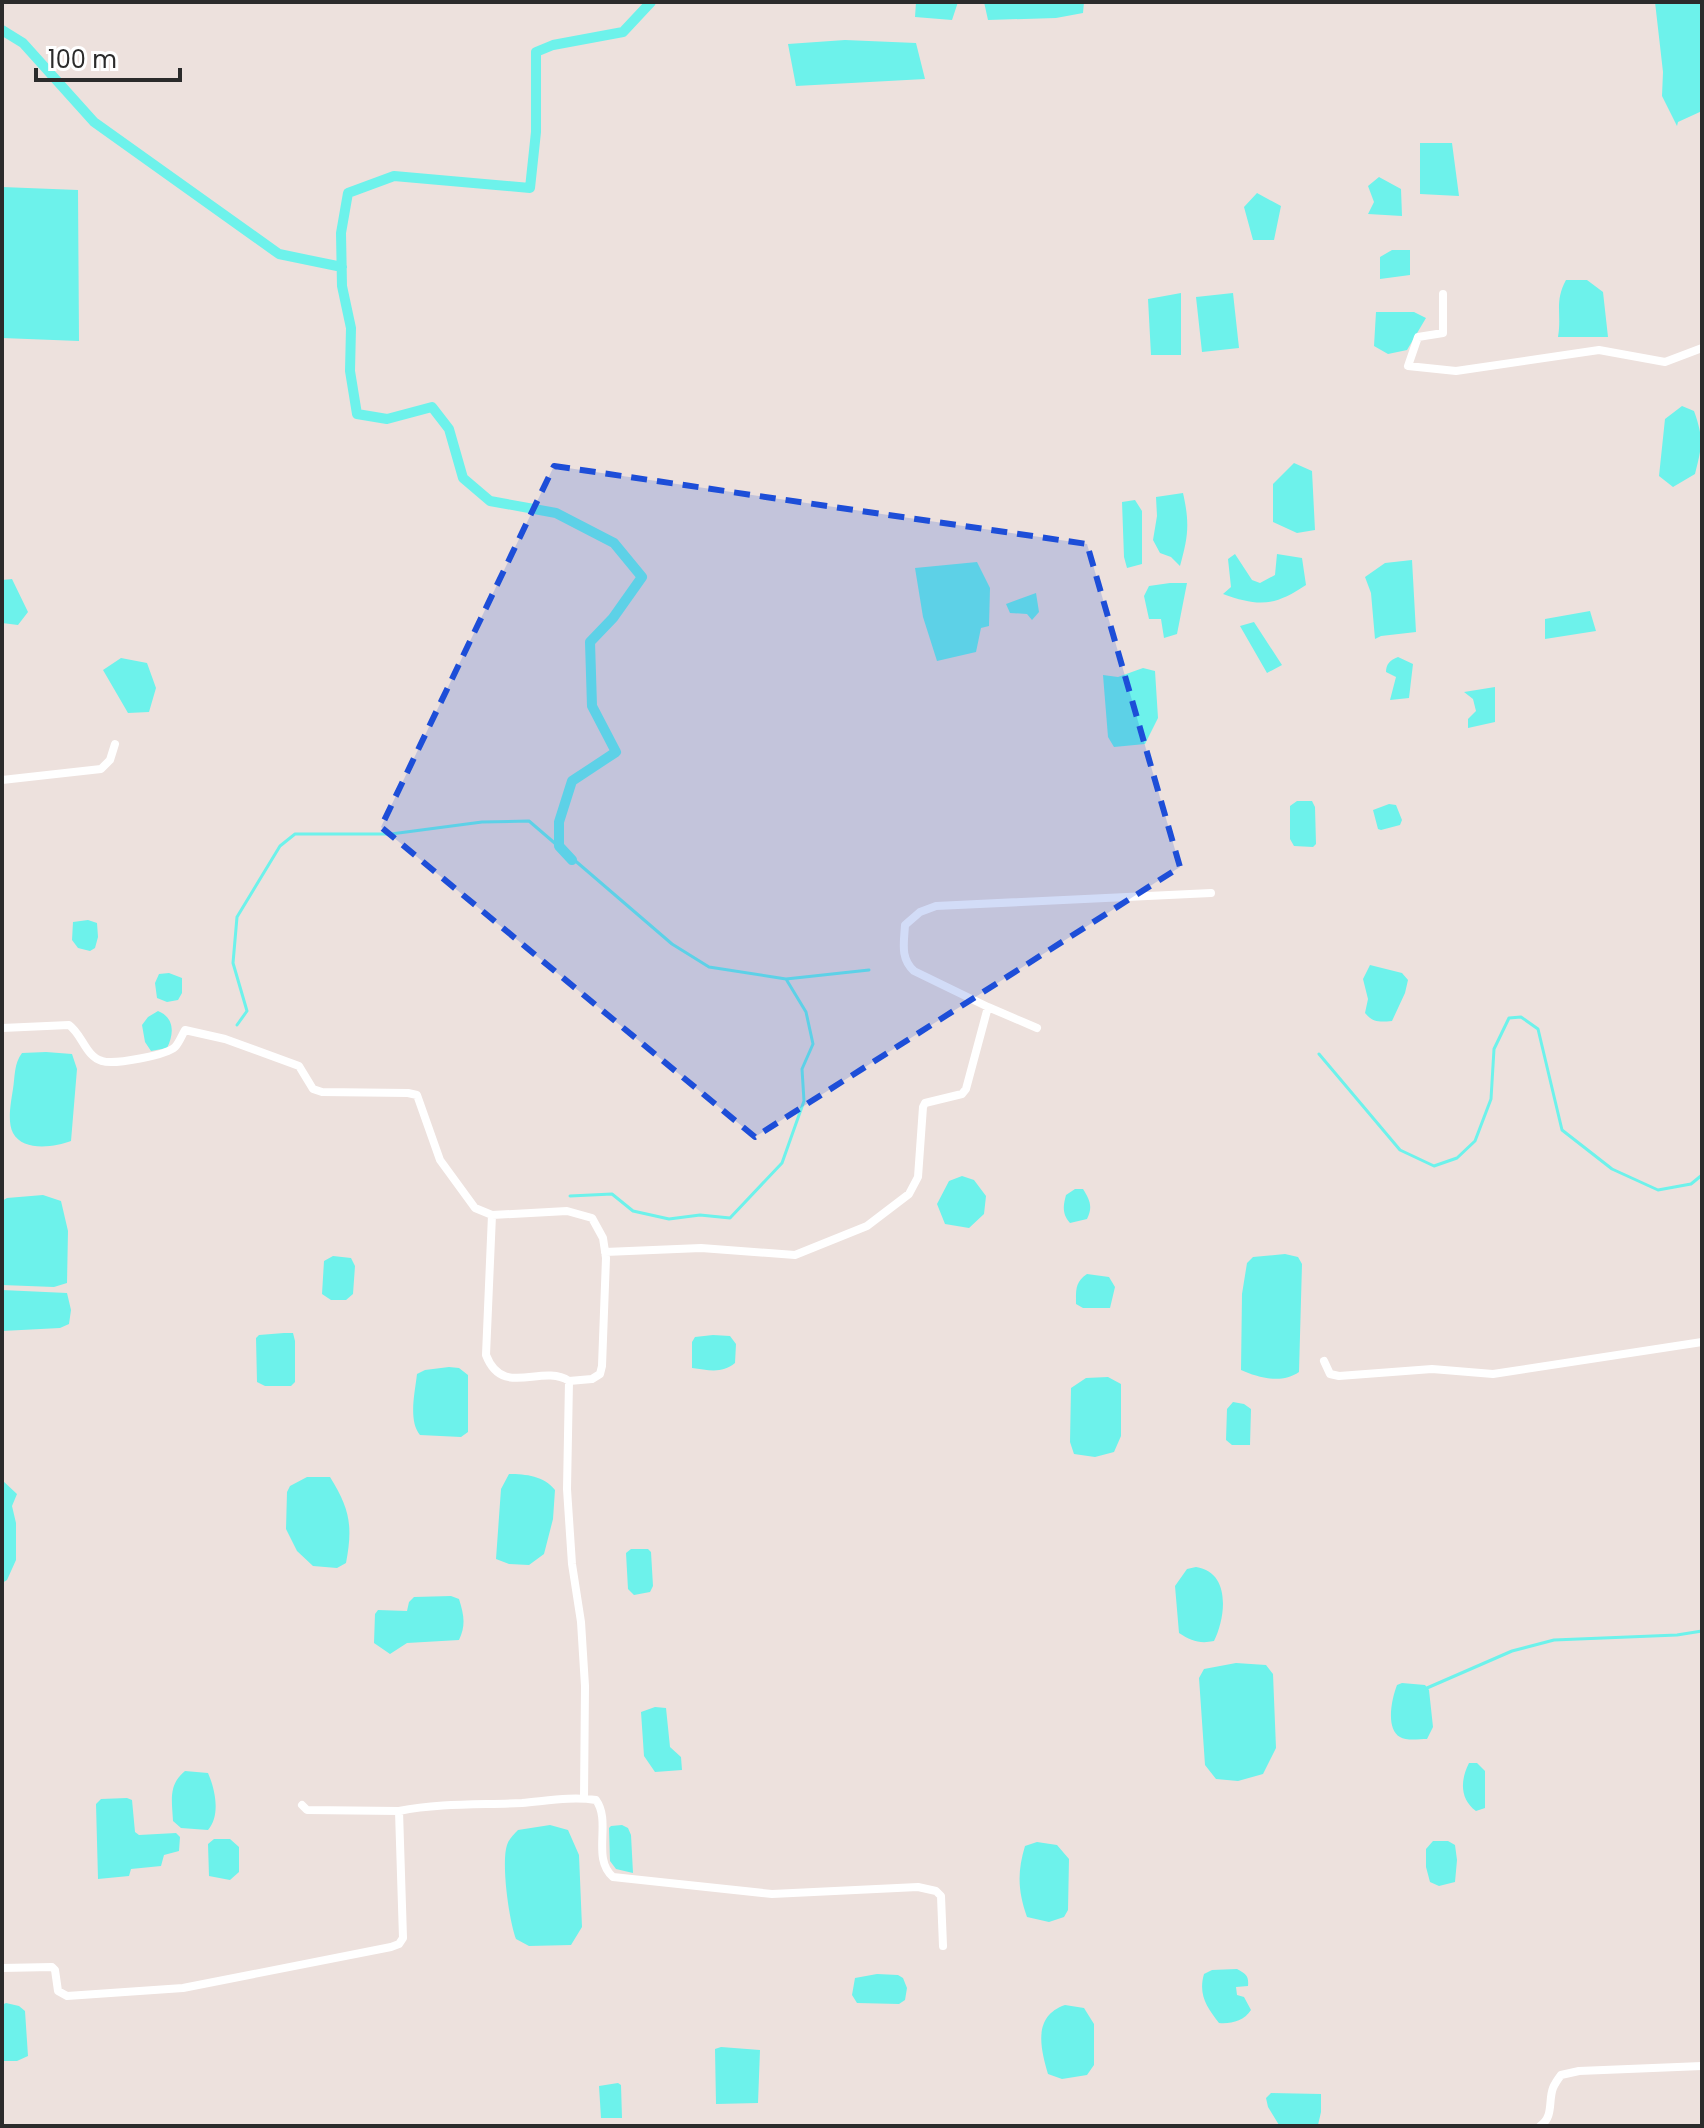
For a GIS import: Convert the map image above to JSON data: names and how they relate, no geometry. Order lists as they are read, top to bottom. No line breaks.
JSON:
{"scale_bar":"100 m"}
